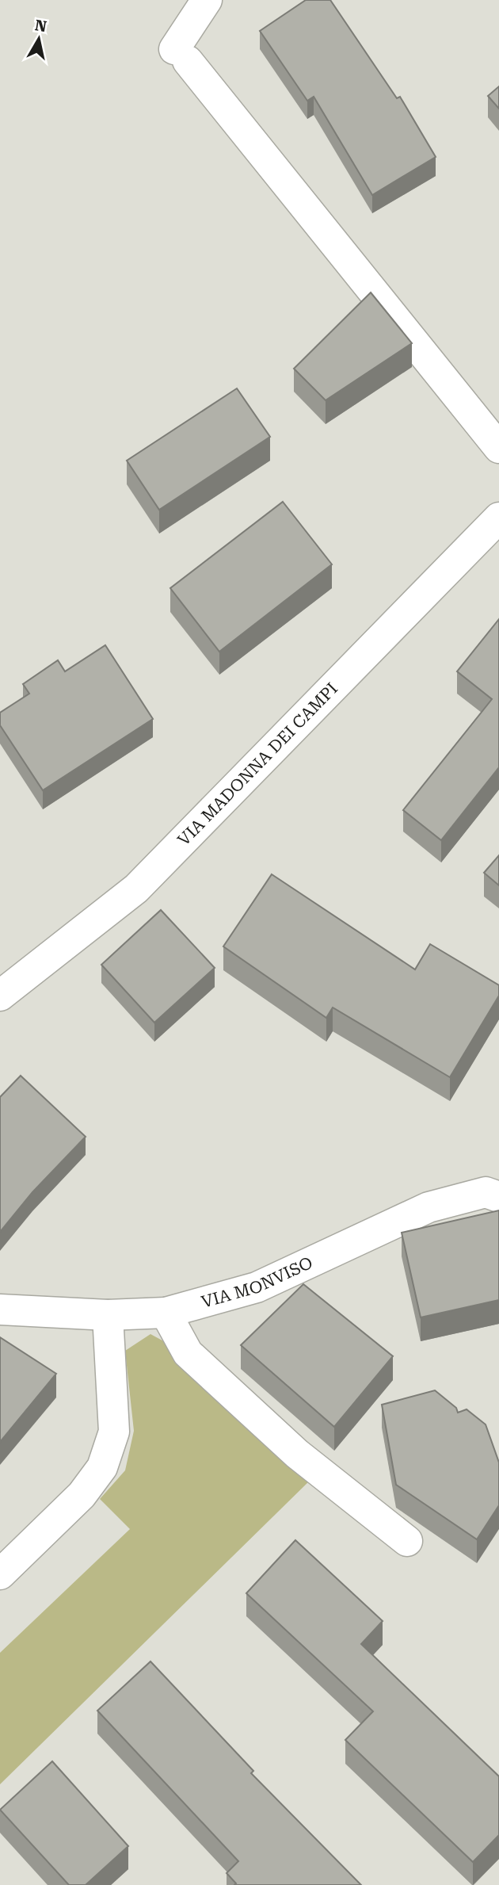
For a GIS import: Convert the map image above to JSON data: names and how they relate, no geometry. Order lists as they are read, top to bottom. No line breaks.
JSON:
{"streets":{"street":["VIA MADONNA DEI CAMPI","VIA MONVISO"]},"north":"top"}
